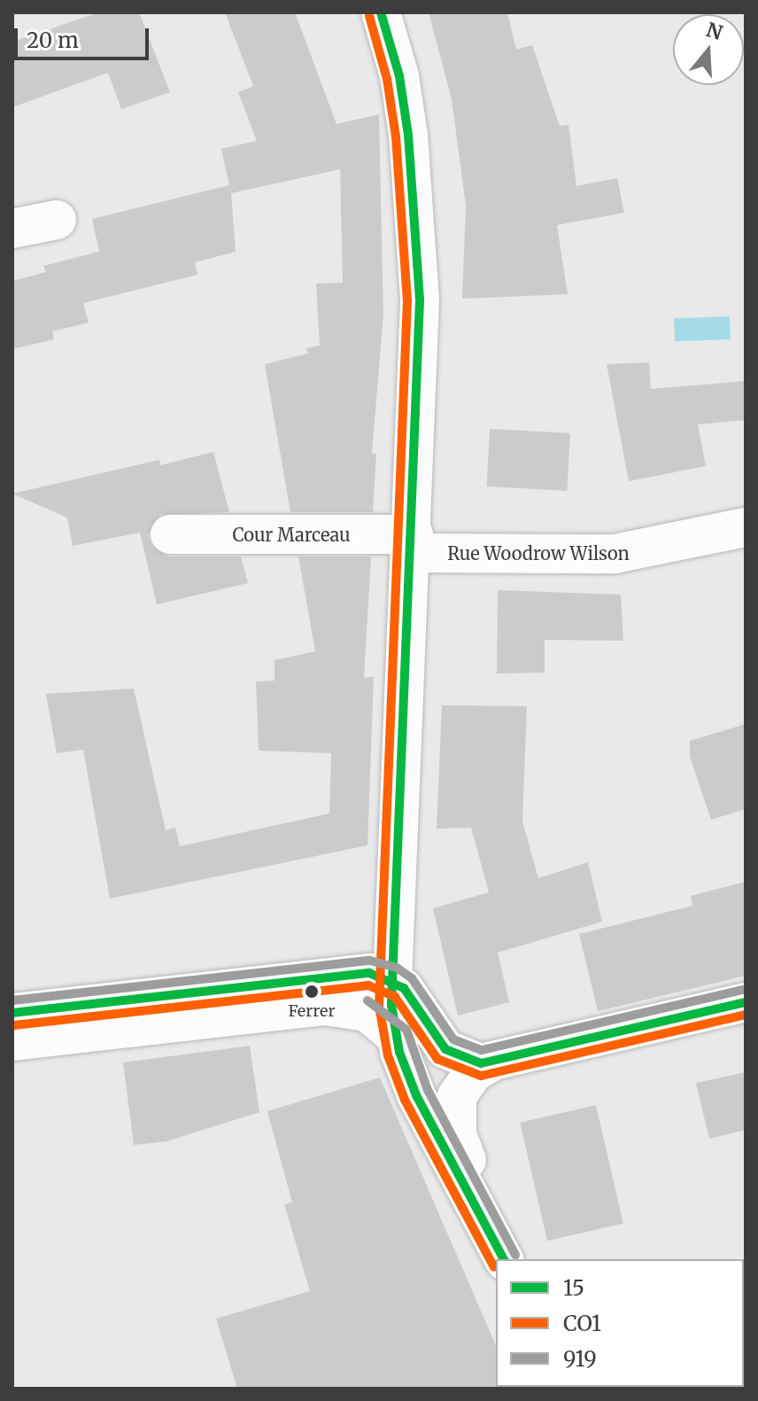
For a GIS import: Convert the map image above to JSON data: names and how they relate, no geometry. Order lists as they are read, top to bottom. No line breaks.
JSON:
{"streets":{"street":["Cour Marceau","Rue Woodrow Wilson"]},"crossings":[["Cour Marceau","Rue Woodrow Wilson"]],"places":["Ferrer"],"lines":["transit line 15","transit line CO1","transit line 919"],"legend":["15","CO1","919"],"scale_bar":"20 m","north":"top"}
